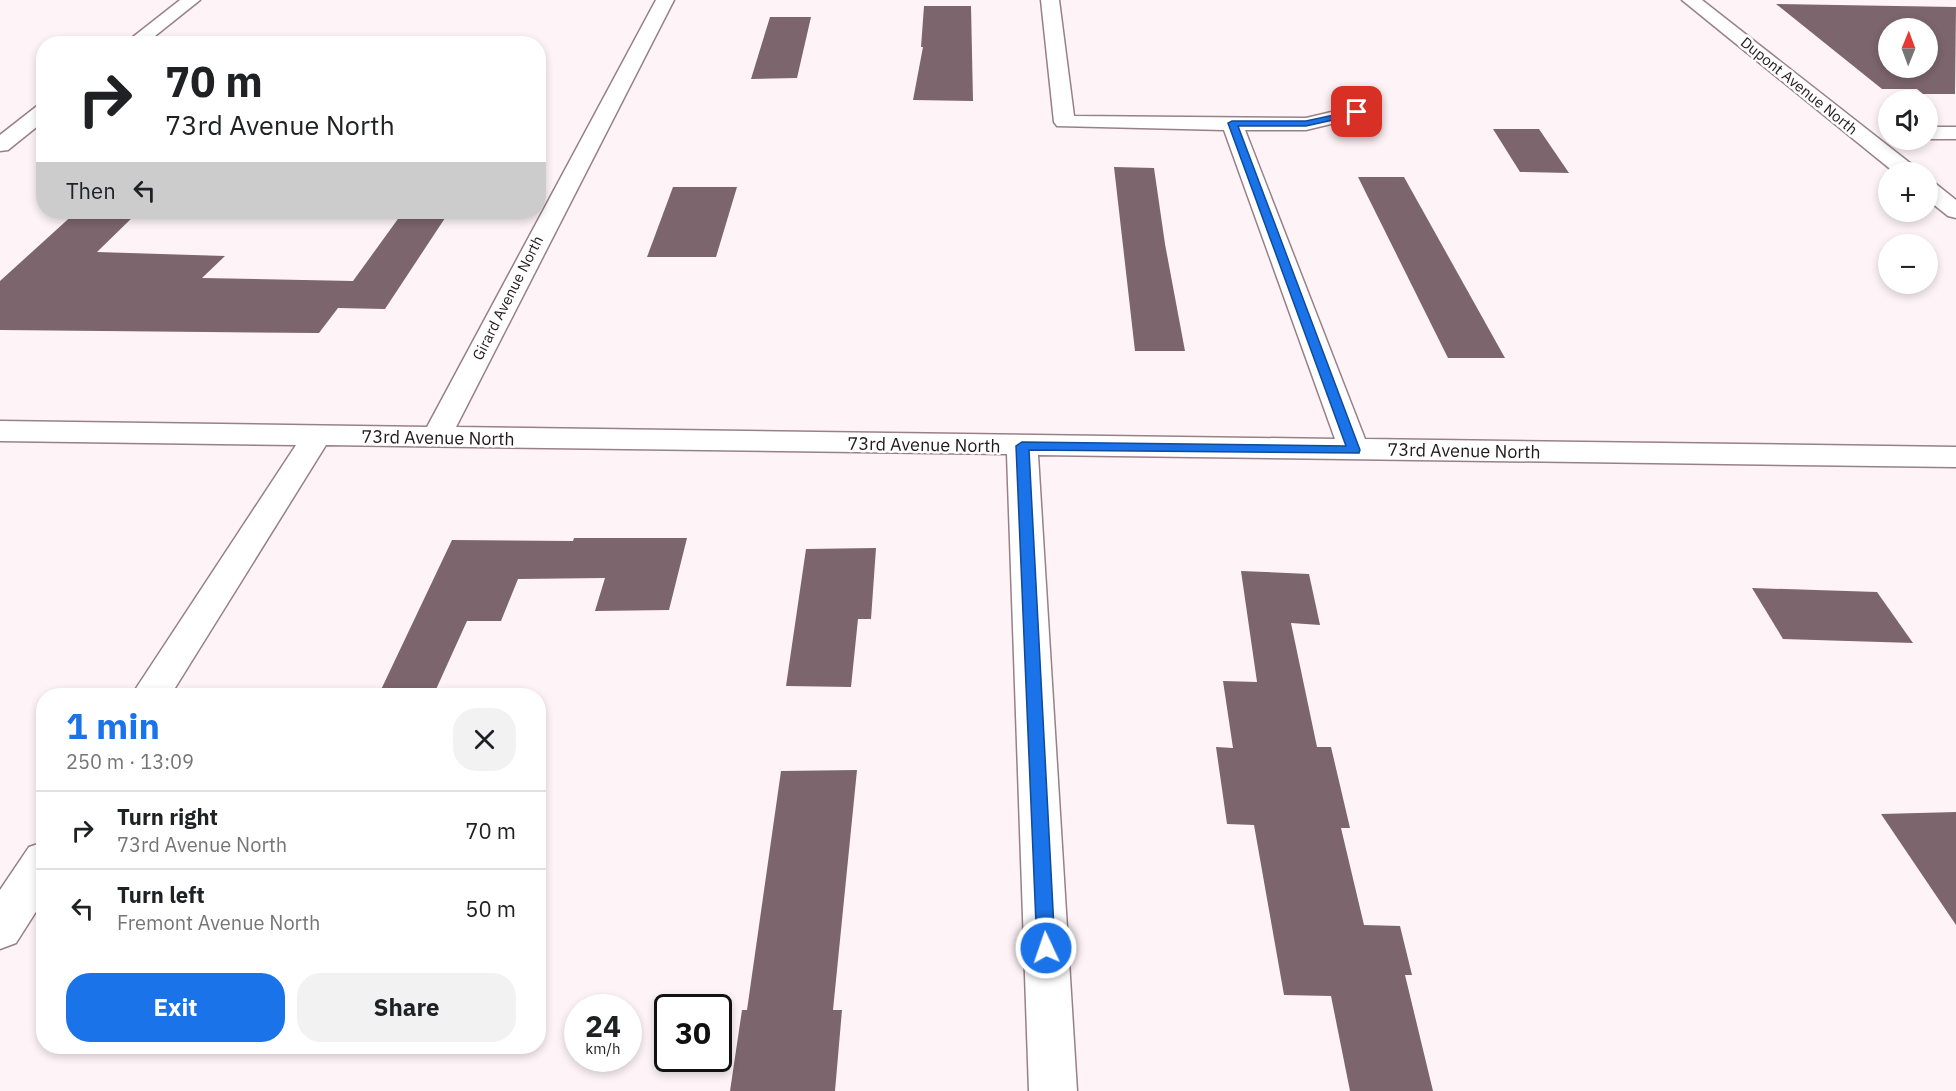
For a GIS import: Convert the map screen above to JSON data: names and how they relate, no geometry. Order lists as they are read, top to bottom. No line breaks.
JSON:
{"streets":{"street":["Dupont Avenue North","Girard Avenue North","73rd Avenue North"]},"crossings":[["Girard Avenue North","73rd Avenue North"]],"north":"top","page":{"map_buttons":["+","−"],"turn":["70 m","73rd Avenue North"],"then":"Then","heading":["1 min","250 m · 13:09"],"list":[{"name":"Turn right","note":"73rd Avenue North","value":"70 m"},{"name":"Turn left","note":"Fremont Avenue North","value":"50 m"}],"buttons":["Exit","Share"],"speed":"24 km/h","limit":"30"}}
